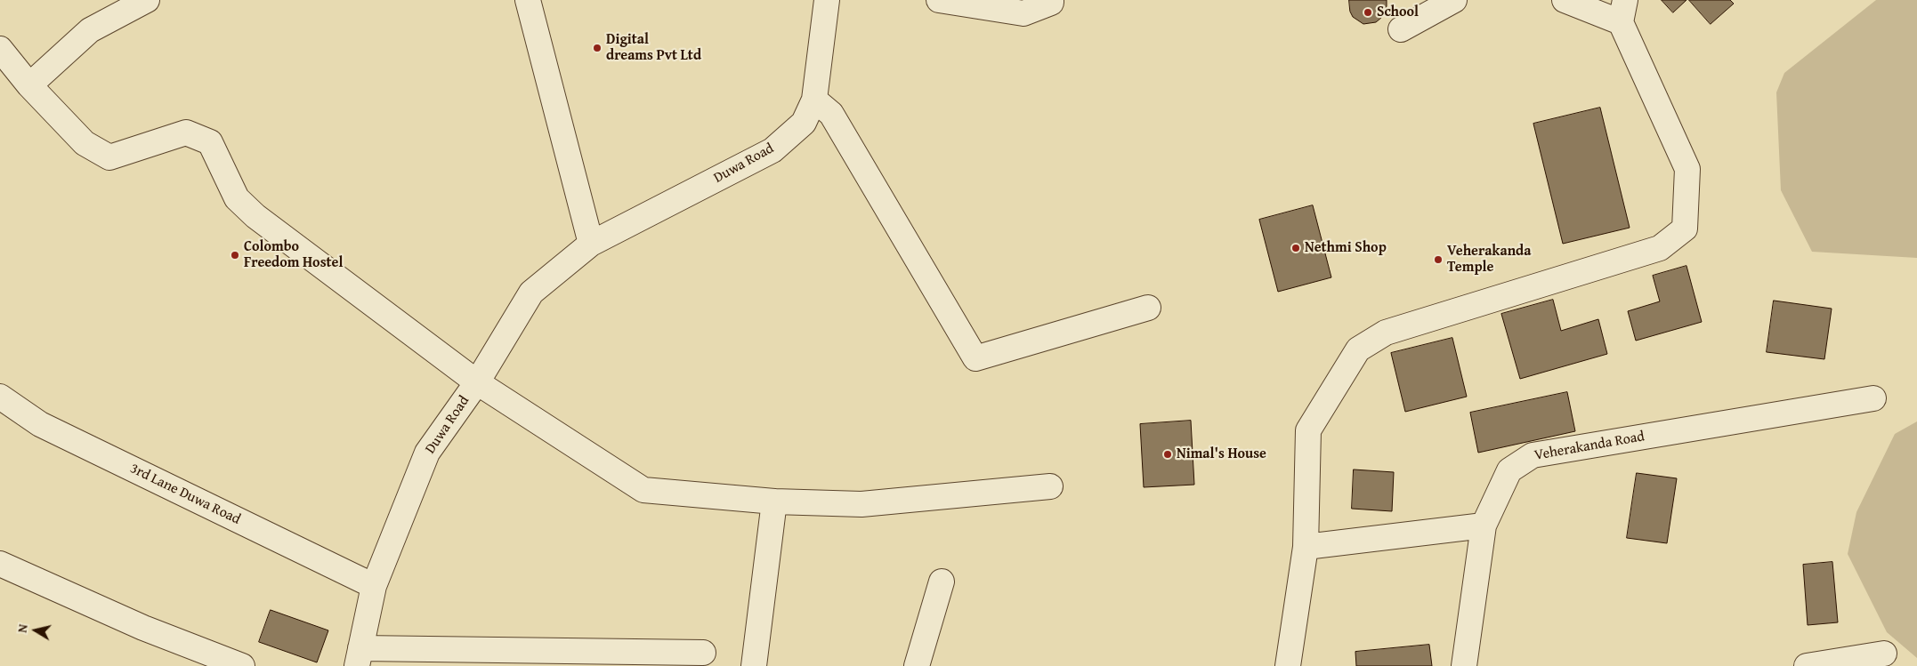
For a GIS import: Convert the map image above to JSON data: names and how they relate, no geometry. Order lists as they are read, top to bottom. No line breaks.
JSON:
{"streets":{"street":["Duwa Road","Veherakanda Road","3rd Lane Duwa Road"]},"crossings":[["Duwa Road","3rd Lane Duwa Road"]],"places":["School","Digital dreams Pvt Ltd","Nethmi Shop","Colombo Freedom Hostel","Veherakanda Temple","Nimal's House"],"north":"left"}
